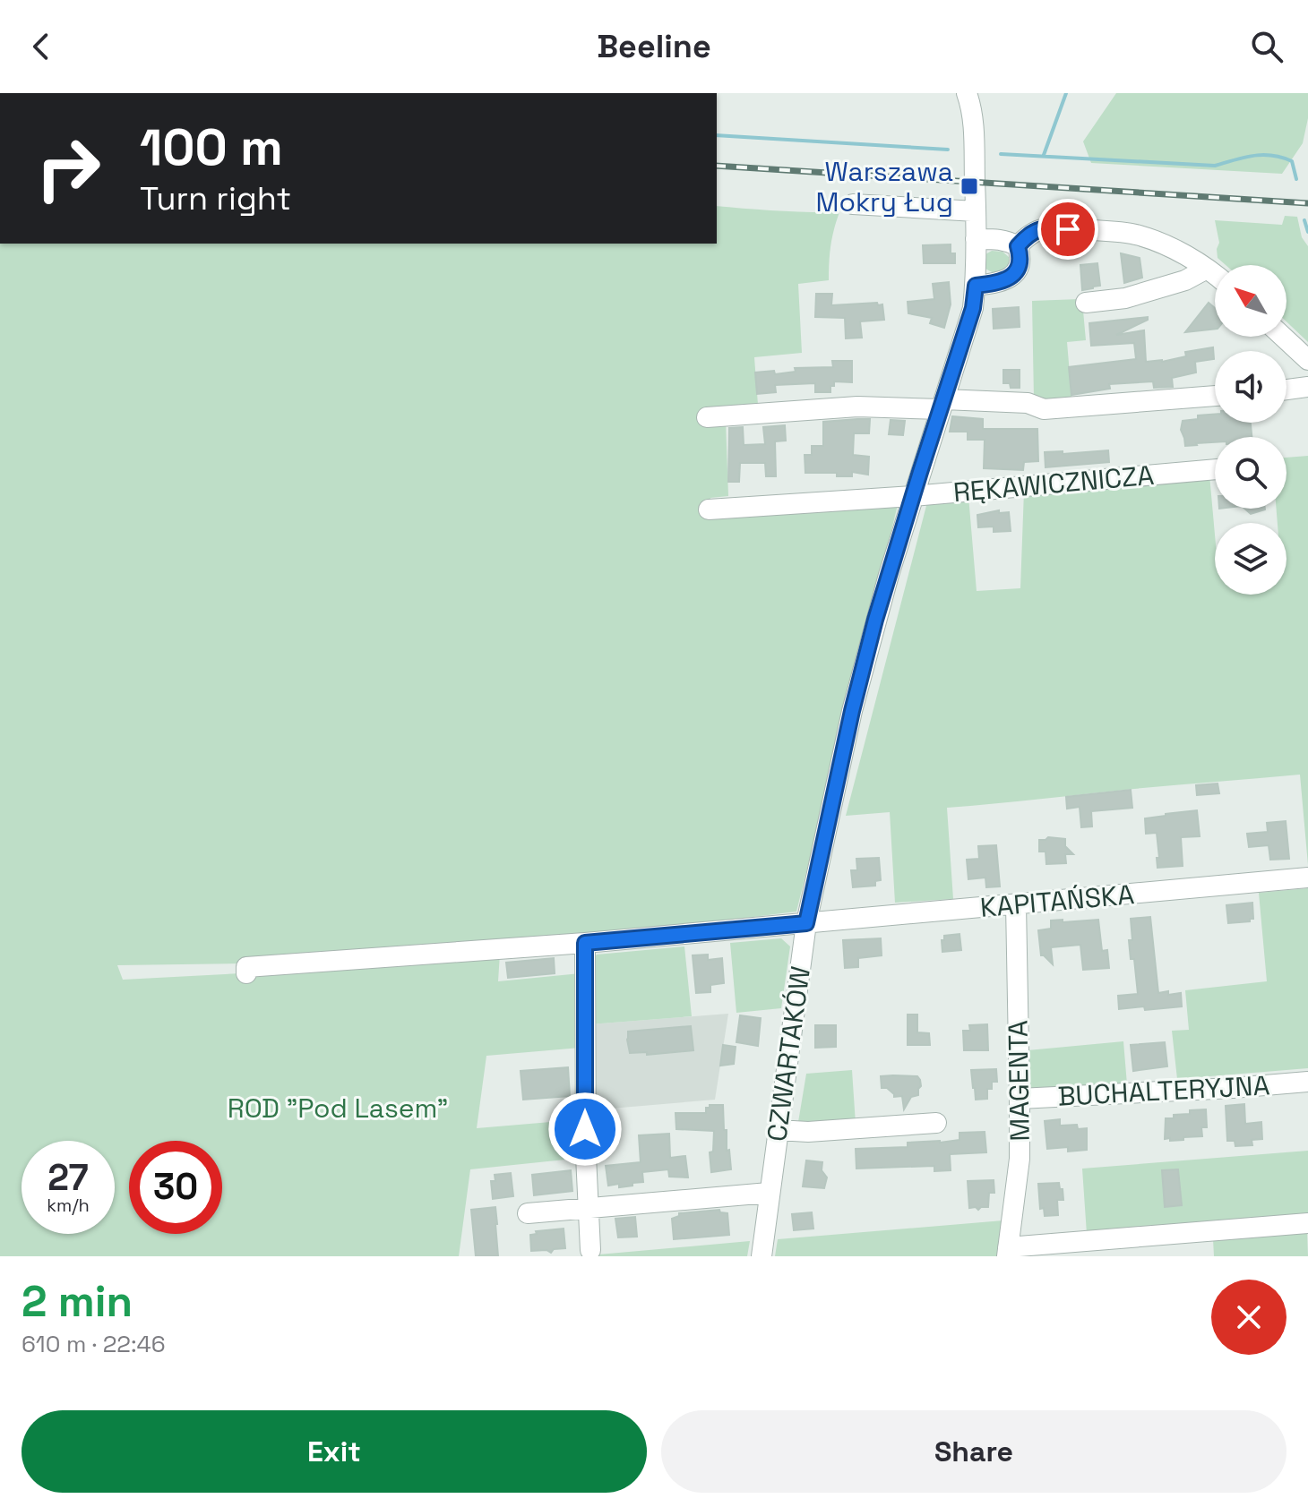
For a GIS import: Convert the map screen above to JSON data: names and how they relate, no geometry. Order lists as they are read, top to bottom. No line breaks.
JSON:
{"streets":{"street":["RĘKAWICZNICZA","KAPITAŃSKA","CZWARTAKÓW","MAGENTA","BUCHALTERYJNA"]},"crossings":[["RĘKAWICZNICZA","CZWARTAKÓW"],["KAPITAŃSKA","CZWARTAKÓW"],["KAPITAŃSKA","MAGENTA"],["MAGENTA","BUCHALTERYJNA"]],"parks":["ROD \"Pod Lasem\""],"places":{"transit":["Warszawa Mokry Ług"]},"north":"top left","page":{"header":"Beeline","turn":["100 m","Turn right"],"speed":"27 km/h","limit":"30","heading":["2 min","610 m · 22:46"],"buttons":["Exit","Share"]}}
